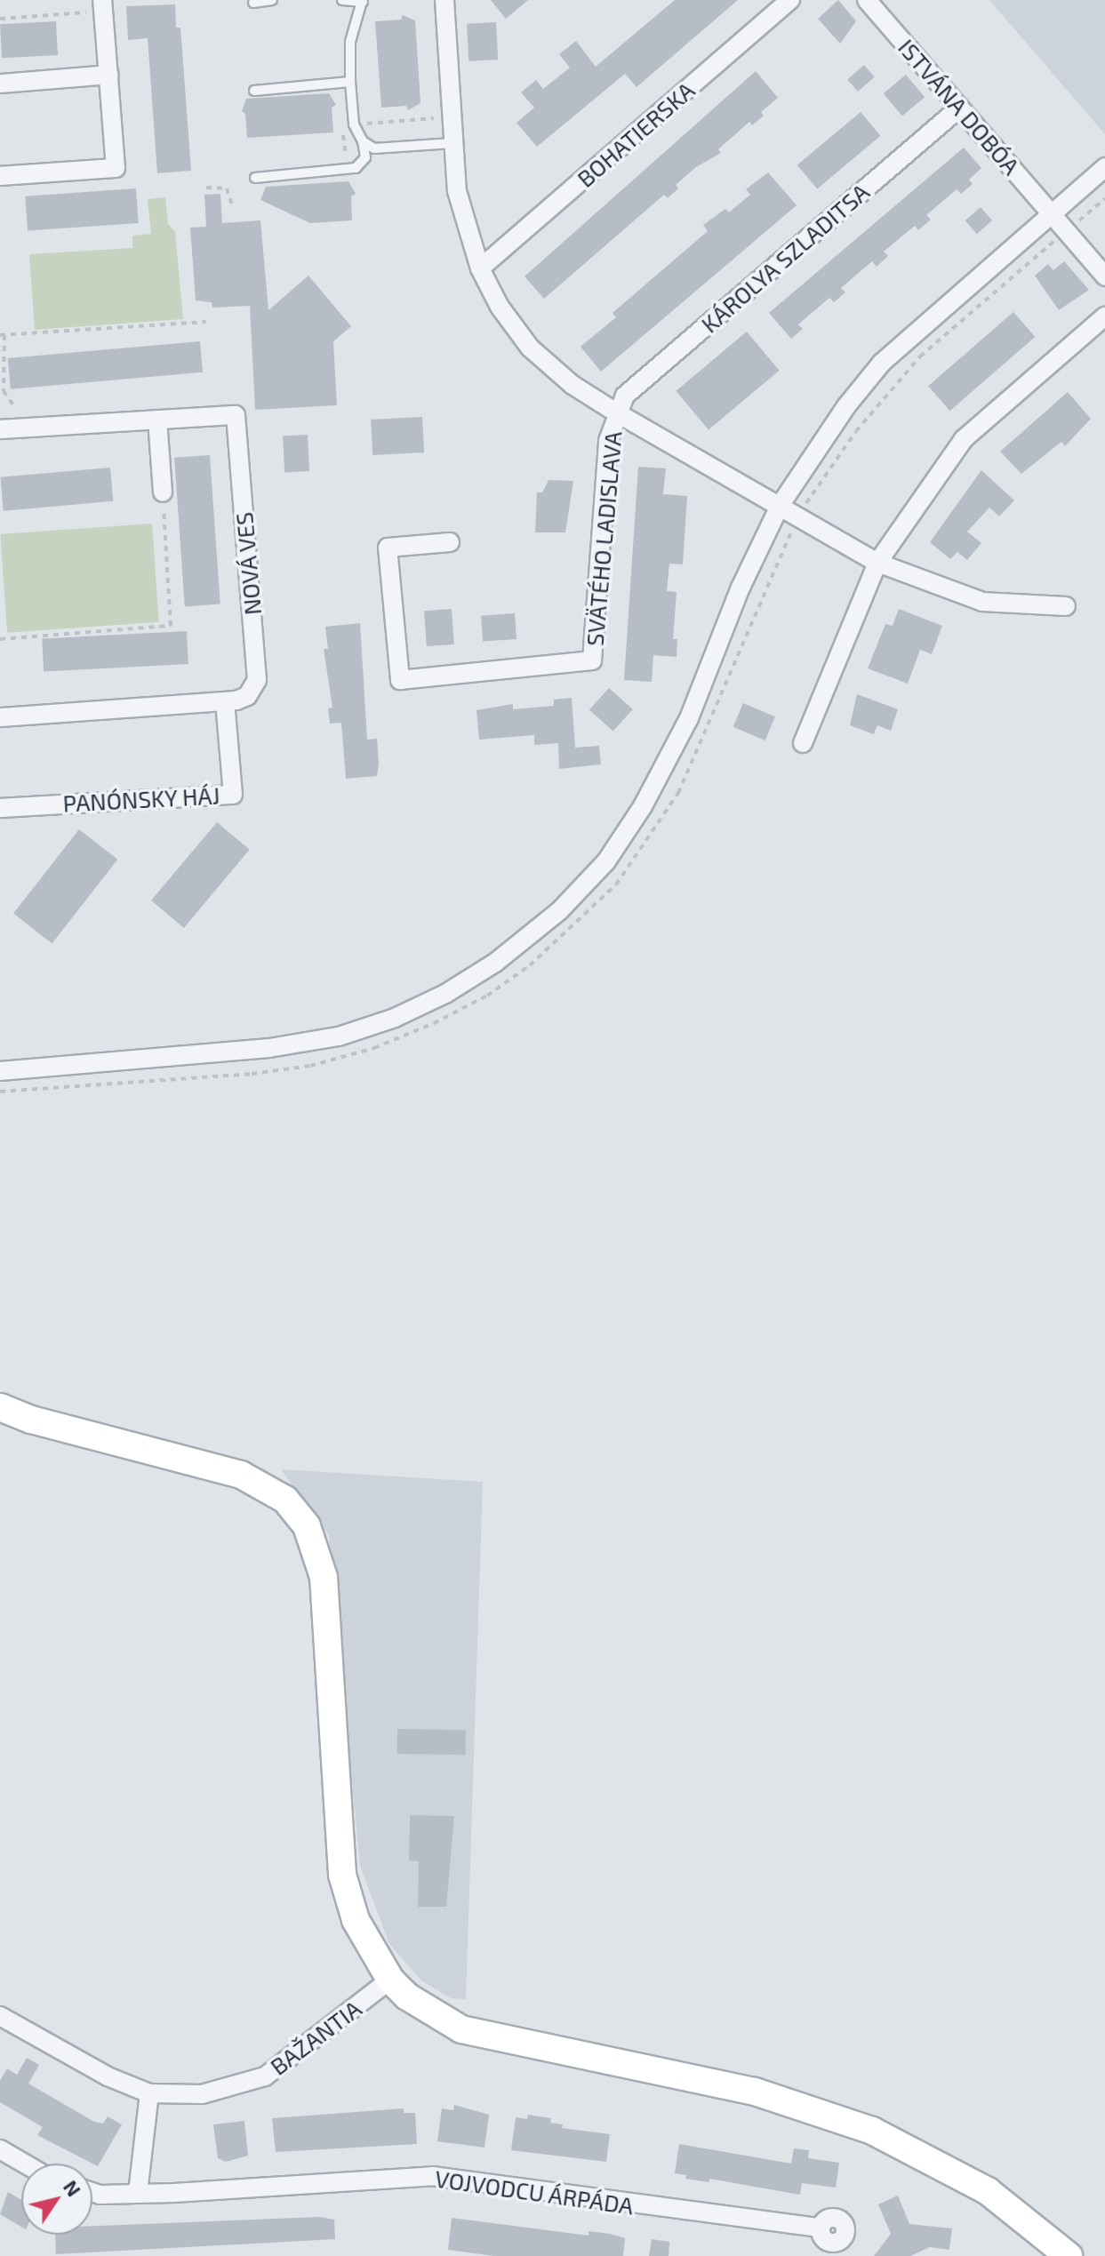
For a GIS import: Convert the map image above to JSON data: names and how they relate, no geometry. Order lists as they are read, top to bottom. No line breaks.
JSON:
{"streets":{"street":["ISTVÁNA DOBÓA","BOHATIERSKA","KÁROLYA SZLADITSA","SVÄTÉHO LADISLAVA","NOVÁ VES","PANÓNSKY HÁJ","BAŽANTIA","VOJVODCU ÁRPÁDA"]},"crossings":[["ISTVÁNA DOBÓA","KÁROLYA SZLADITSA"],["KÁROLYA SZLADITSA","SVÄTÉHO LADISLAVA"],["NOVÁ VES","PANÓNSKY HÁJ"]],"north":"top right"}
